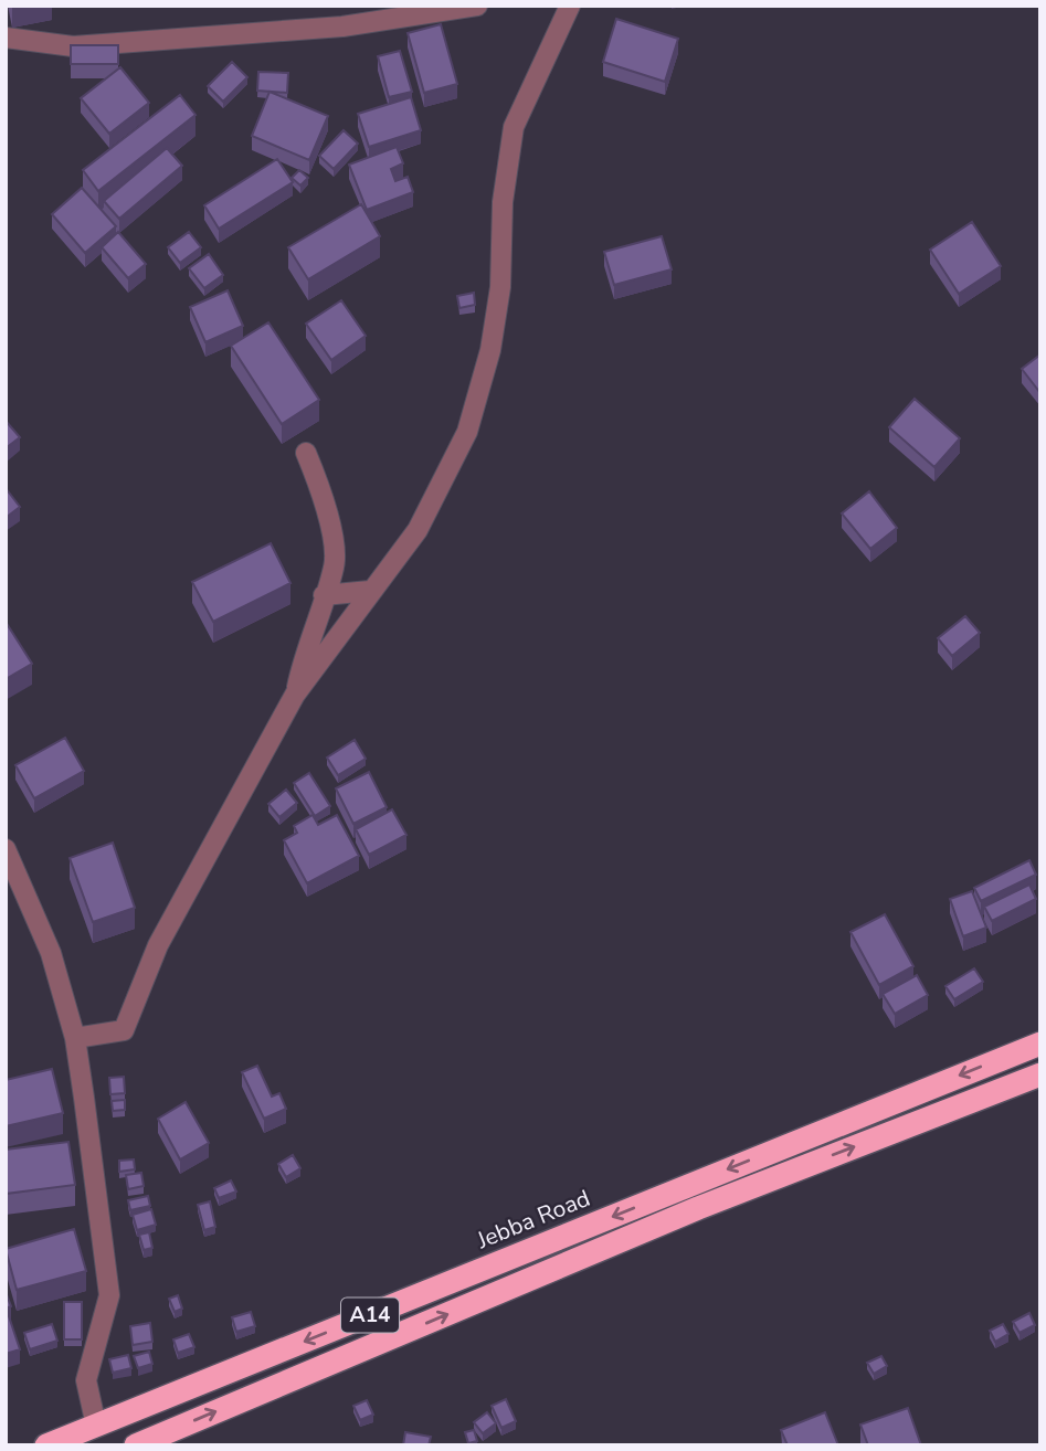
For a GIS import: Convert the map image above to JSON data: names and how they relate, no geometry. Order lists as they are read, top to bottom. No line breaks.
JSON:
{"streets":{"highway":["Jebba Road","A14"]}}
